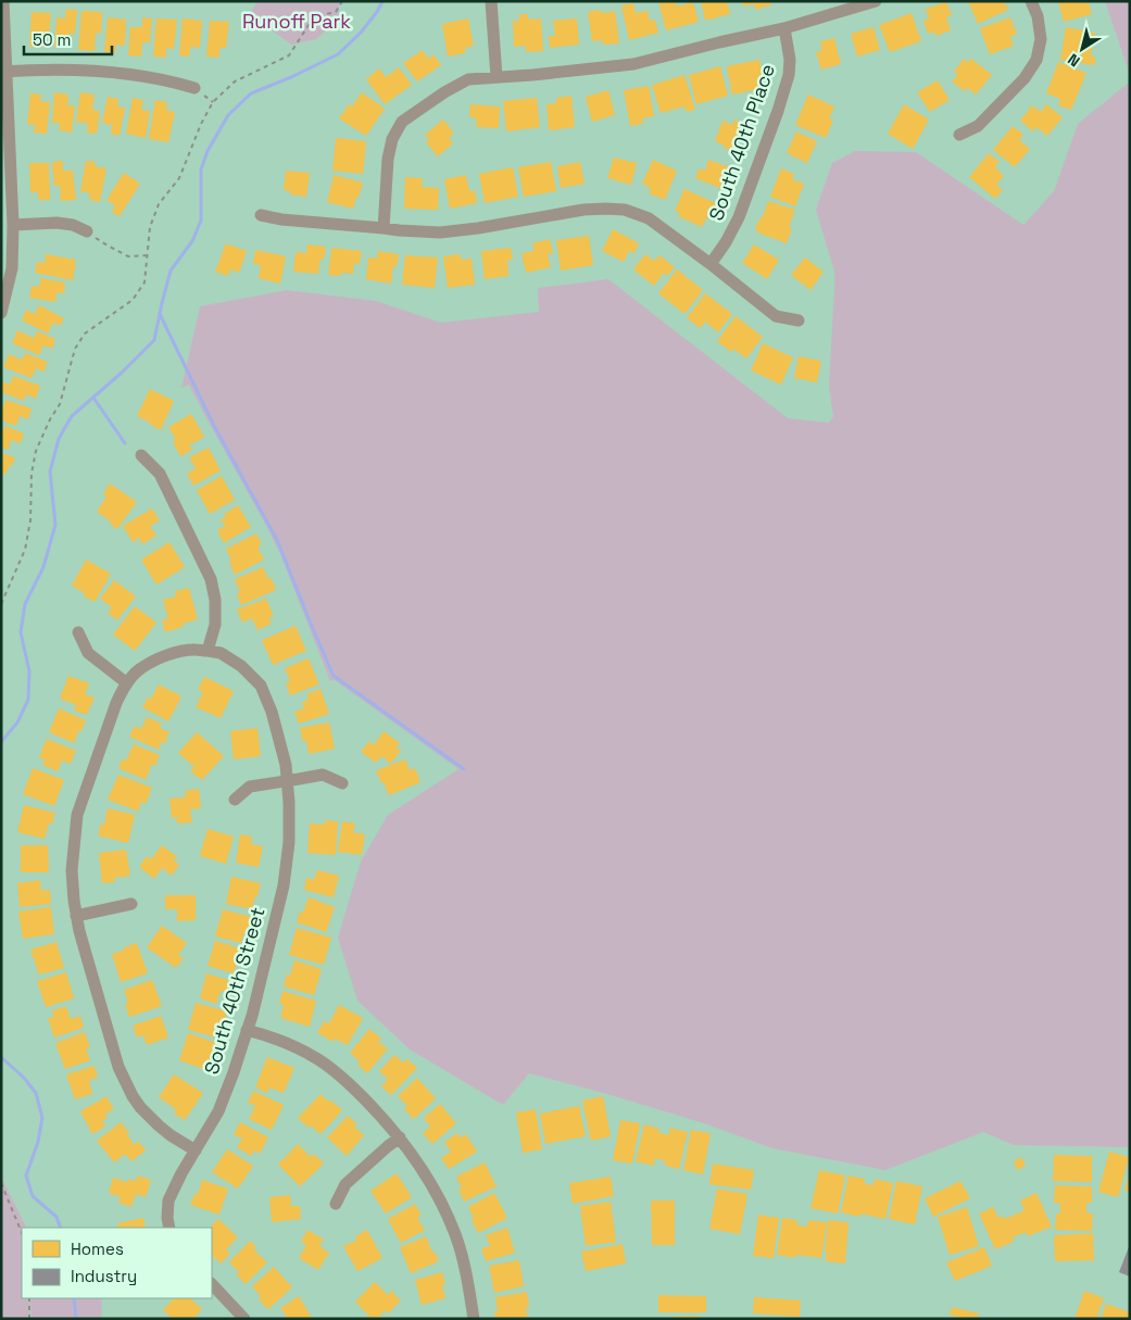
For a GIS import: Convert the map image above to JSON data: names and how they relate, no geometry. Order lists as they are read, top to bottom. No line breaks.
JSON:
{"streets":{"street":["South 40th Place","South 40th Street"]},"parks":["Runoff Park"],"legend":["Homes","Industry"],"scale_bar":"50 m","north":"bottom left"}
